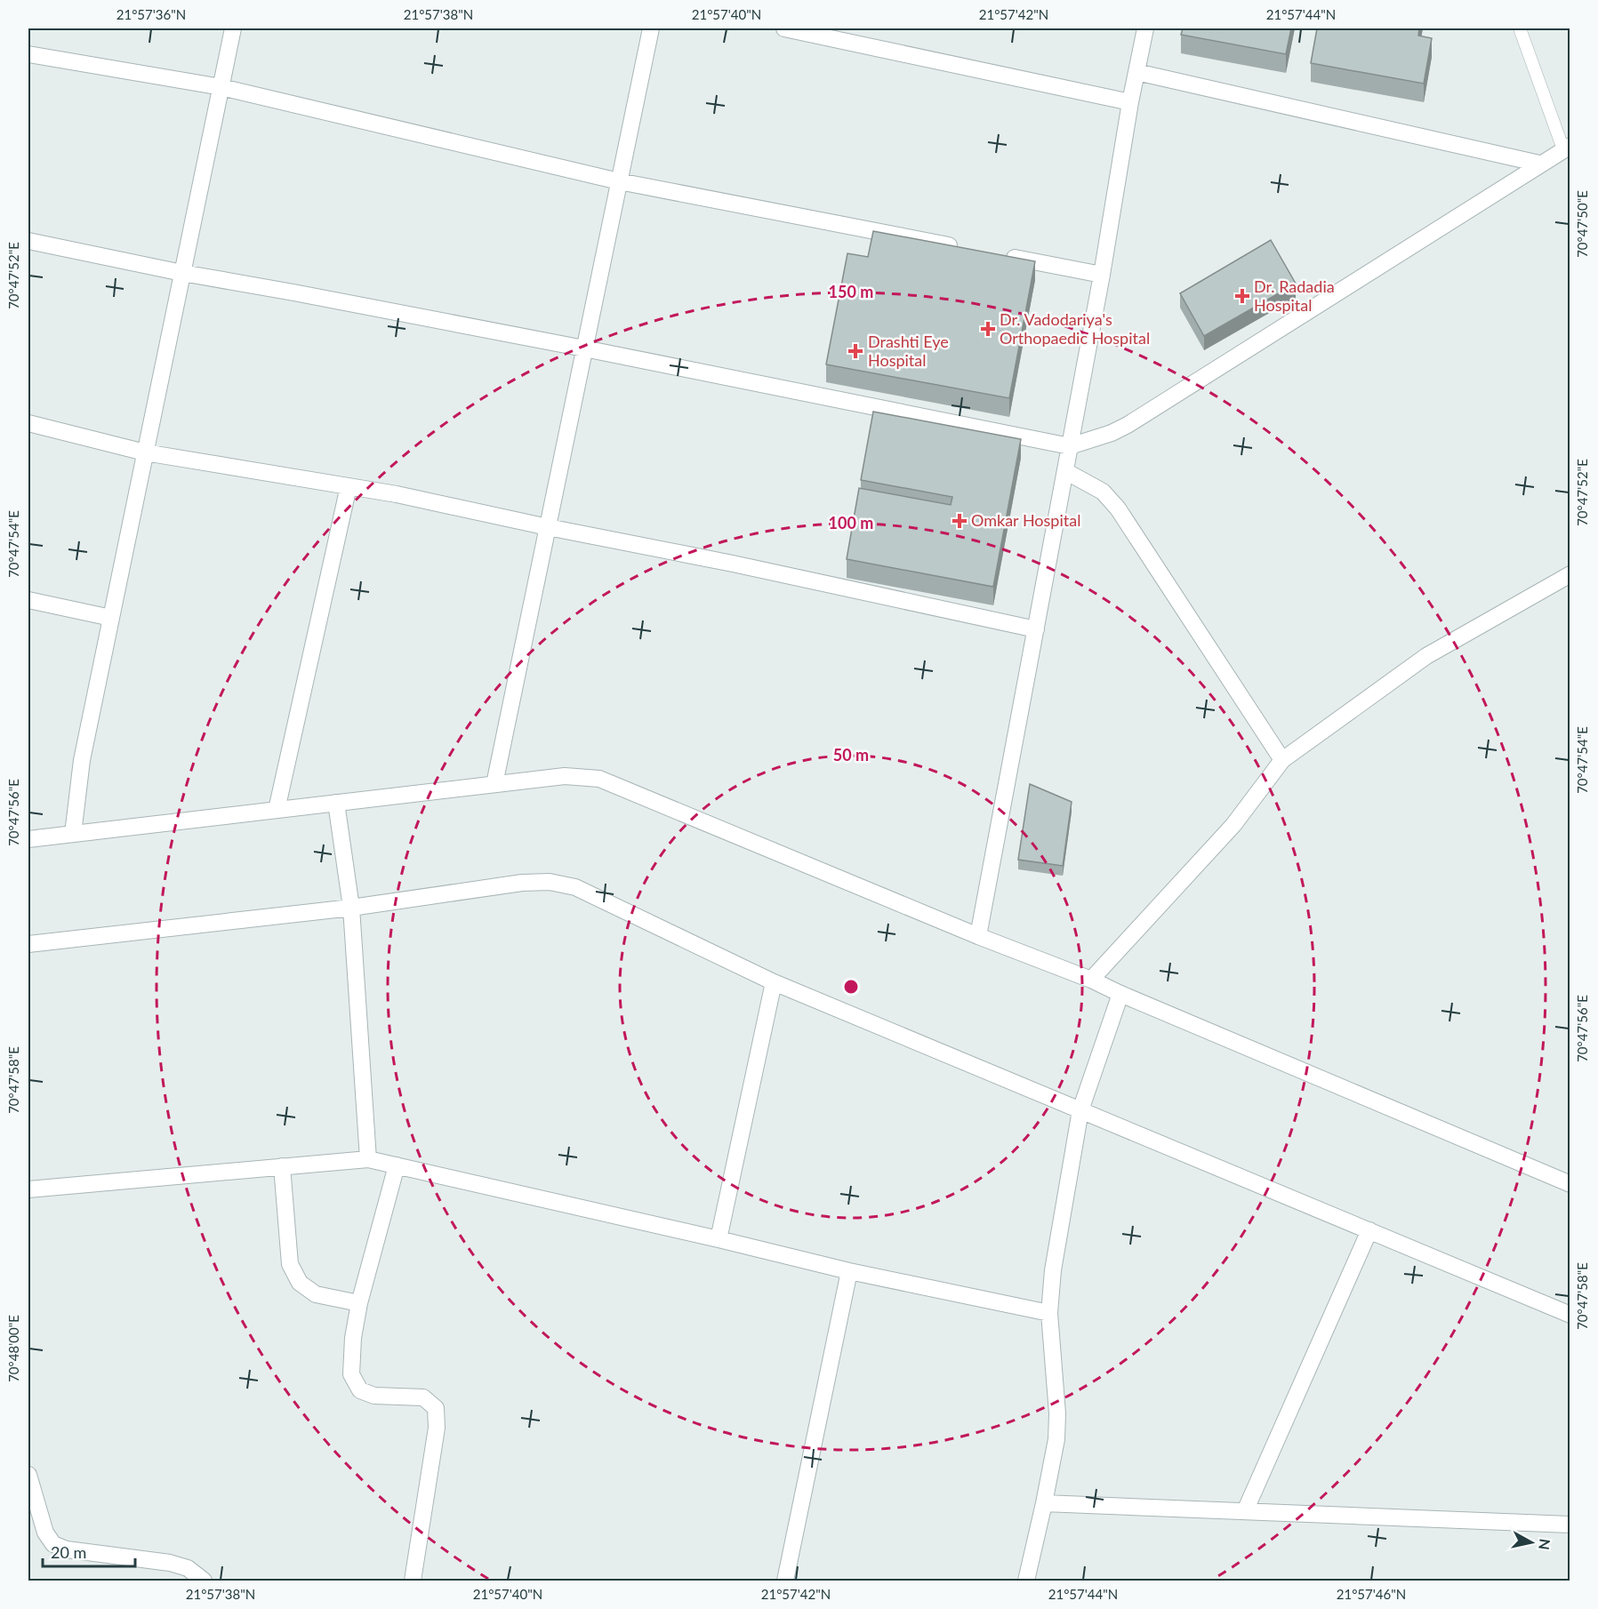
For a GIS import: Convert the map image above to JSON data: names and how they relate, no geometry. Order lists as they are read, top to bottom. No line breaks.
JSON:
{"places":{"health":["Dr. Radadia Hospital","Dr. Vadodariya's Orthopaedic Hospital","Drashti Eye Hospital","Omkar Hospital"]},"scale_bar":"20 m","north":"right","coordinates":["21°57'36\"N","21°57'38\"N","21°57'40\"N","21°57'42\"N","21°57'44\"N","70°47'50\"E","70°47'52\"E","70°47'54\"E","70°47'56\"E","70°47'58\"E","70°48'00\"E","21°57'46\"N"],"rings":["150 m","100 m","50 m"]}
